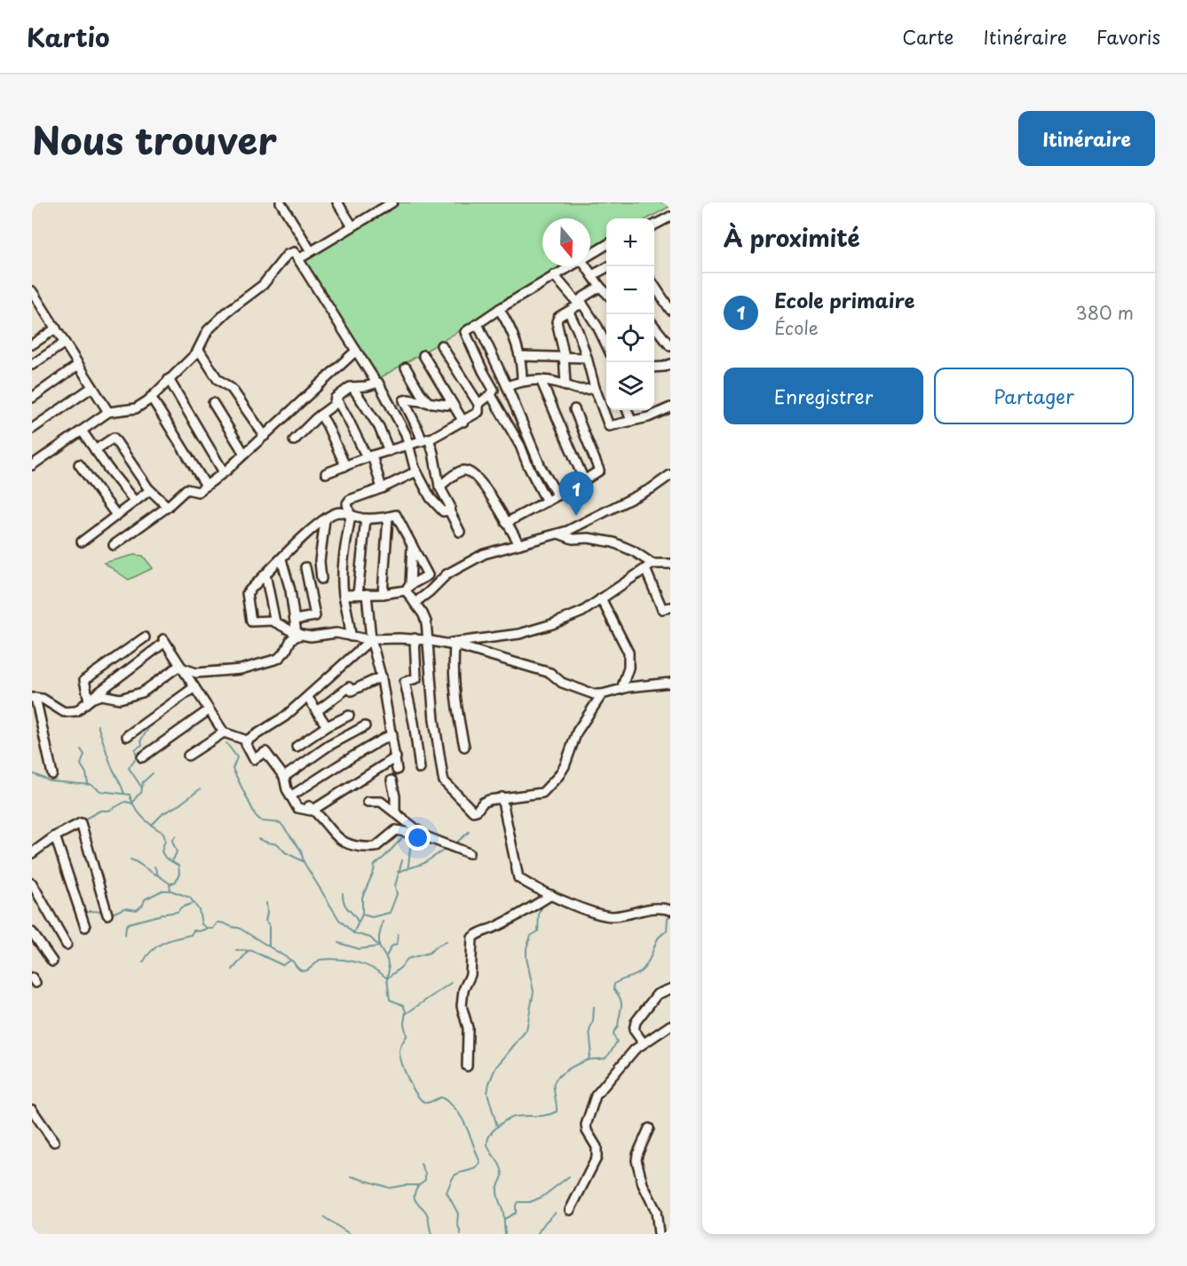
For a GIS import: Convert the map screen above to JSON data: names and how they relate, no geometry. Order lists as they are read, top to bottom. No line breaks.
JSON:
{"north":"bottom","page":{"header":"Kartio","nav":["Carte","Itinéraire","Favoris"],"title":"Nous trouver","buttons":["Itinéraire",["Enregistrer","Partager"]],"heading":"À proximité","map_buttons":["+","−"],"list":[{"mark":"1","name":"Ecole primaire","note":"École","value":"380 m"}],"pins":"1"}}
